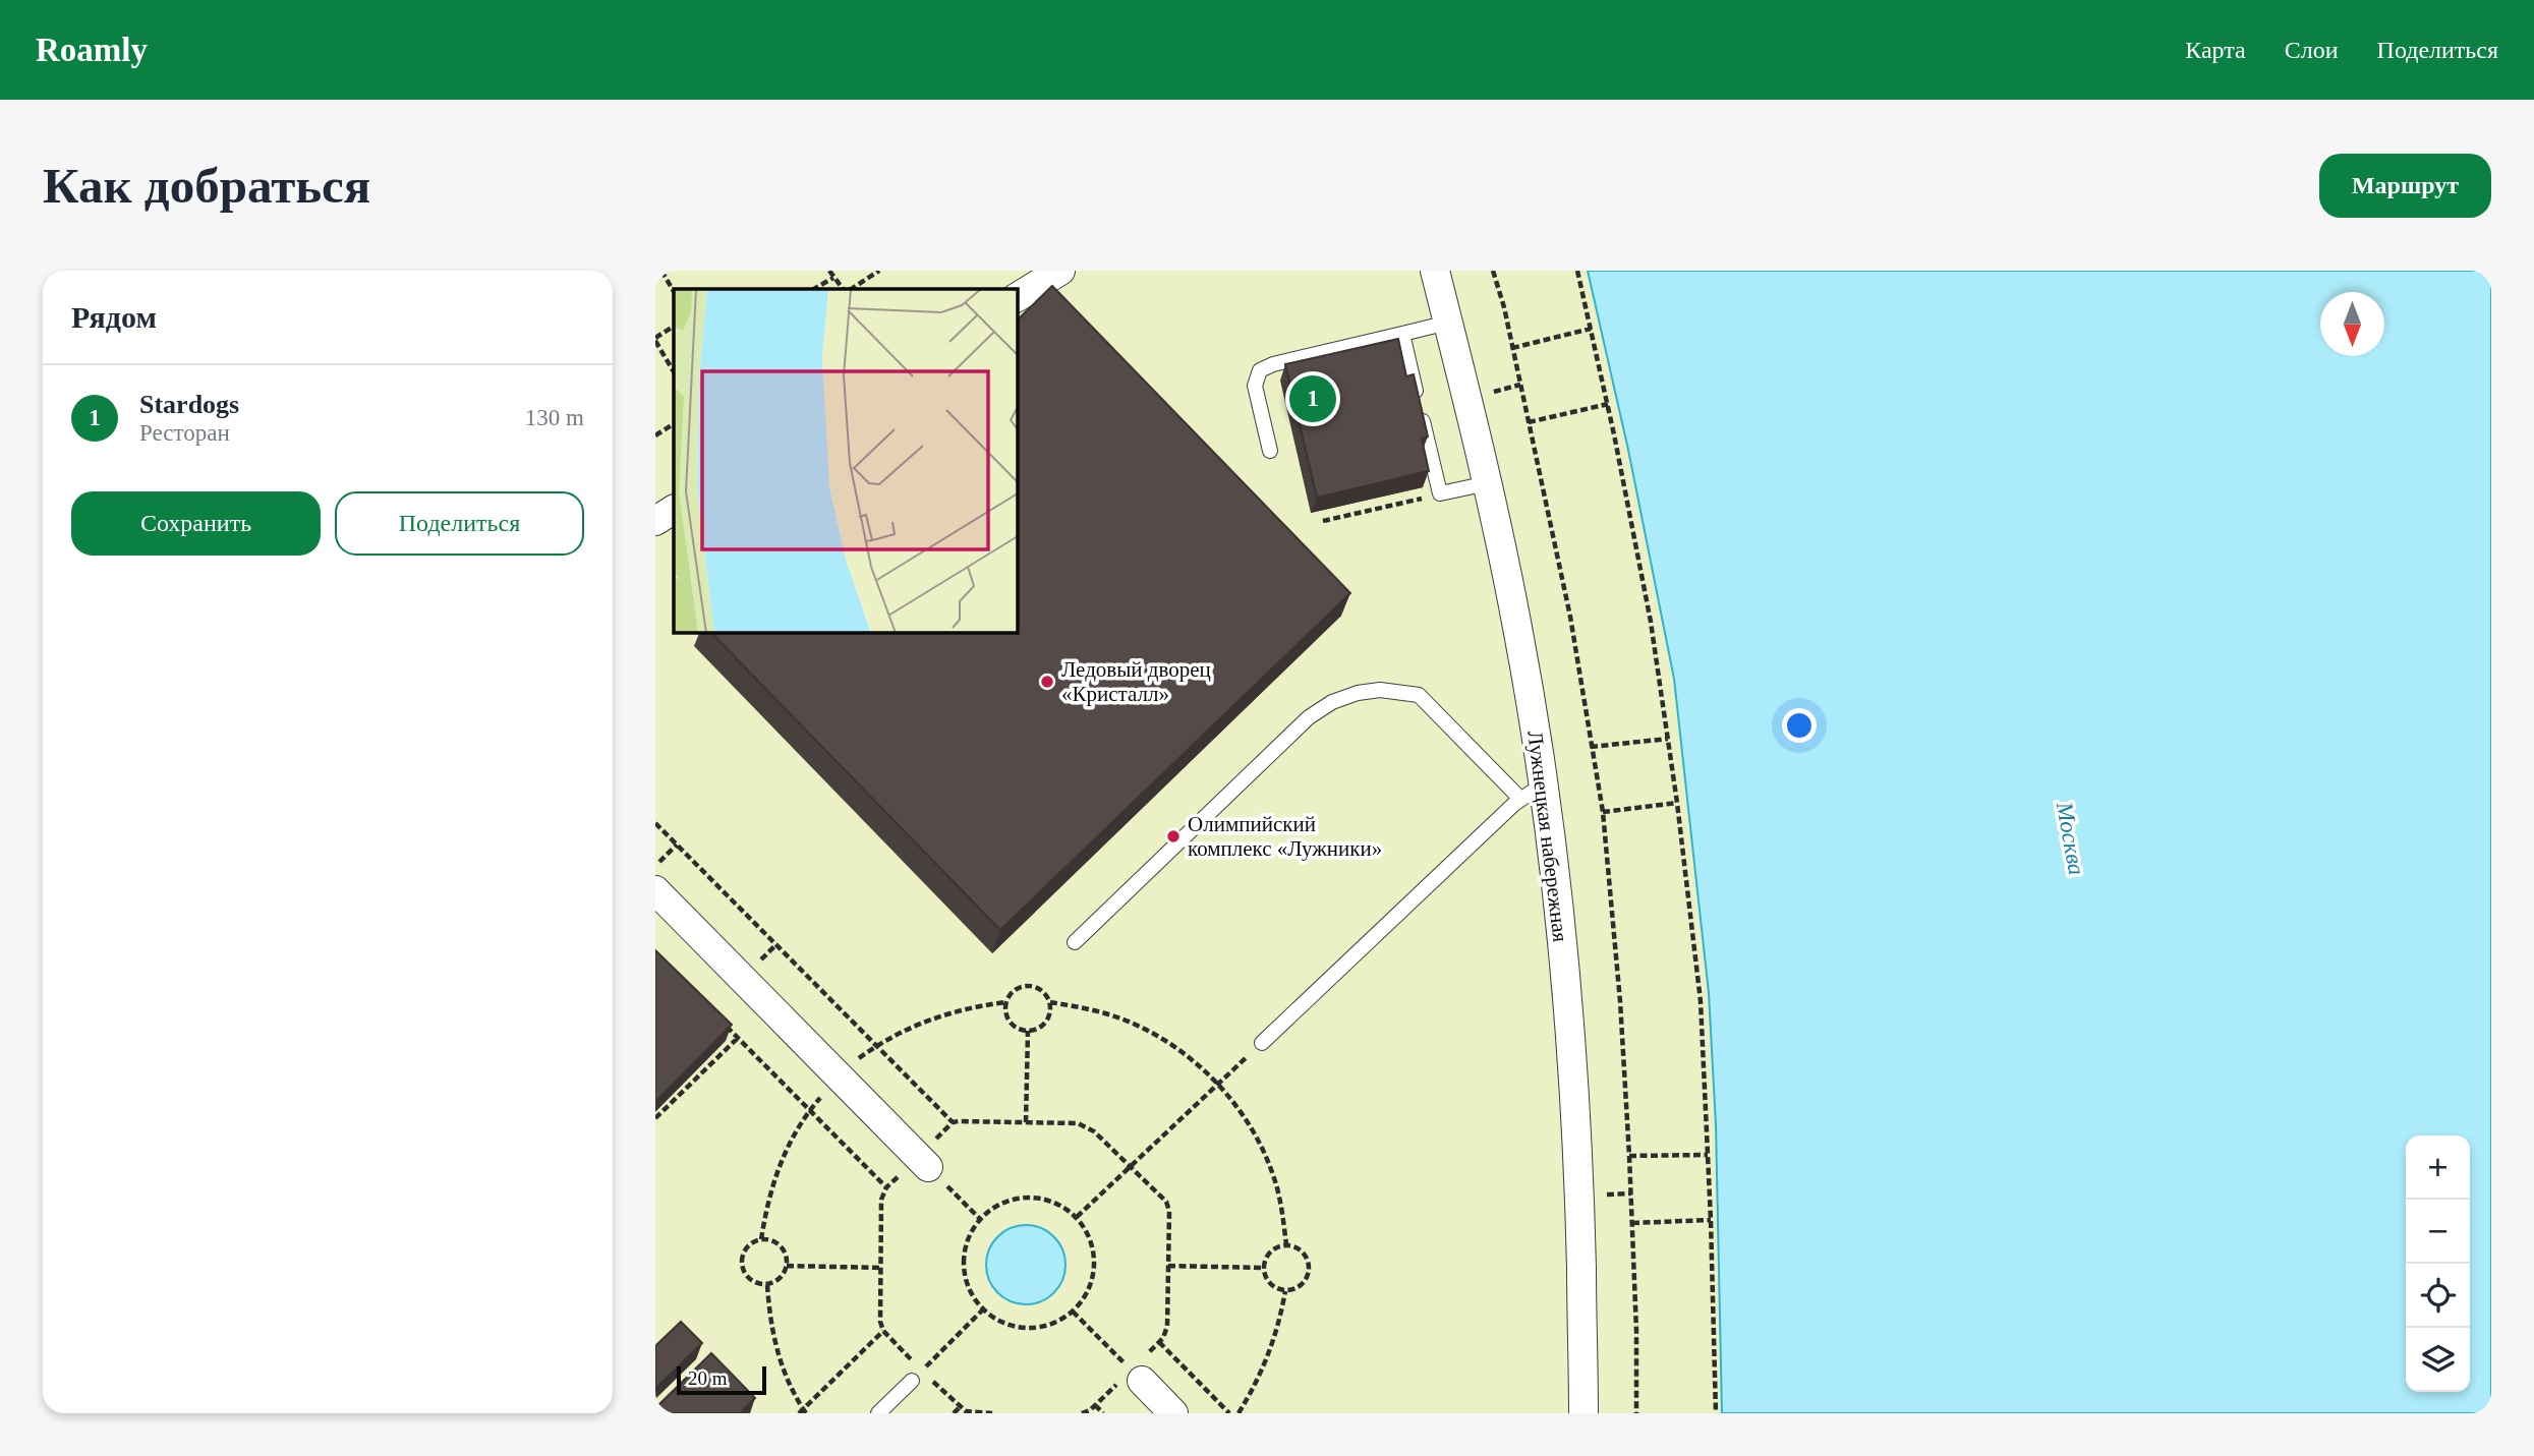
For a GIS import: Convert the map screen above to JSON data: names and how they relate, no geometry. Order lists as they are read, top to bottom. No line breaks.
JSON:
{"streets":{"street":["Лужнецкая набережная"]},"water":["Москва"],"places":["Ледовый дворец «Кристалл»","Олимпийский комплекс «Лужники»"],"scale_bar":"20 m","north":"bottom","page":{"header":"Roamly","nav":["Карта","Слои","Поделиться"],"buttons":["Маршрут",["Сохранить","Поделиться"]],"title":"Как добраться","heading":"Рядом","list":[{"mark":"1","name":"Stardogs","note":"Ресторан","value":"130 m"}],"pins":"1","map_buttons":["+","−"],"scale":"20 m"}}
